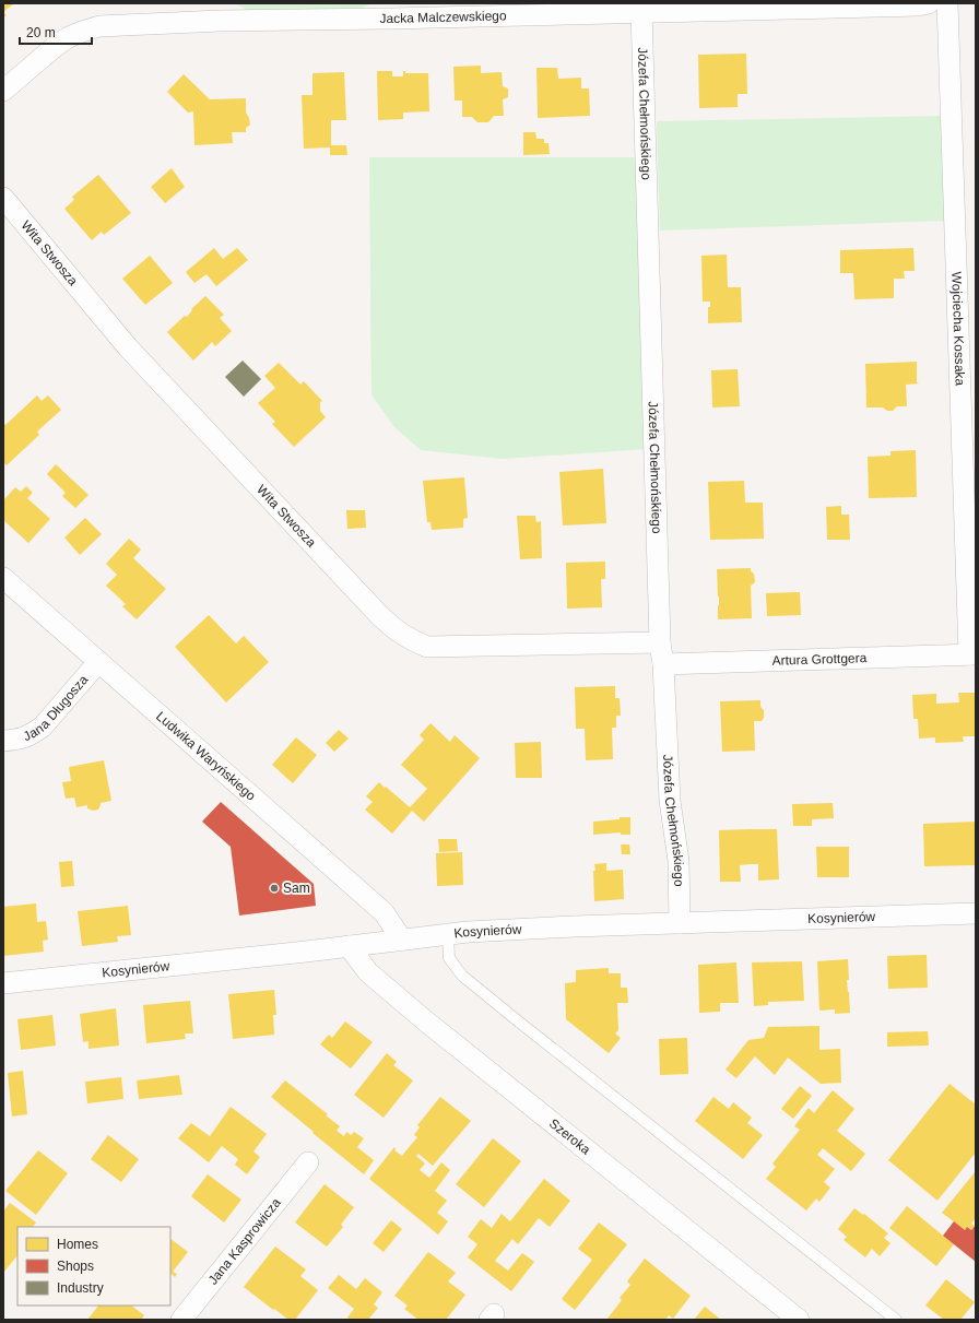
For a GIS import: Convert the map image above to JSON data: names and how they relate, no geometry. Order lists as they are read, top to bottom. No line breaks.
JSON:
{"streets":{"street":["Jacka Malczewskiego","Józefa Chełmońskiego","Wita Stwosza","Wojciecha Kossaka","Artura Grottgera","Jana Długosza","Ludwika Waryńskiego","Kosynierów","Szeroka","Jana Kasprowicza"]},"crossings":[["Jacka Malczewskiego","Józefa Chełmońskiego"],["Józefa Chełmońskiego","Wita Stwosza"],["Józefa Chełmońskiego","Artura Grottgera"],["Józefa Chełmońskiego","Kosynierów"],["Wojciecha Kossaka","Artura Grottgera"],["Jana Długosza","Ludwika Waryńskiego"],["Ludwika Waryńskiego","Kosynierów"],["Kosynierów","Szeroka"]],"places":["Sam"],"legend":["Homes","Shops","Industry"],"scale_bar":"20 m"}
